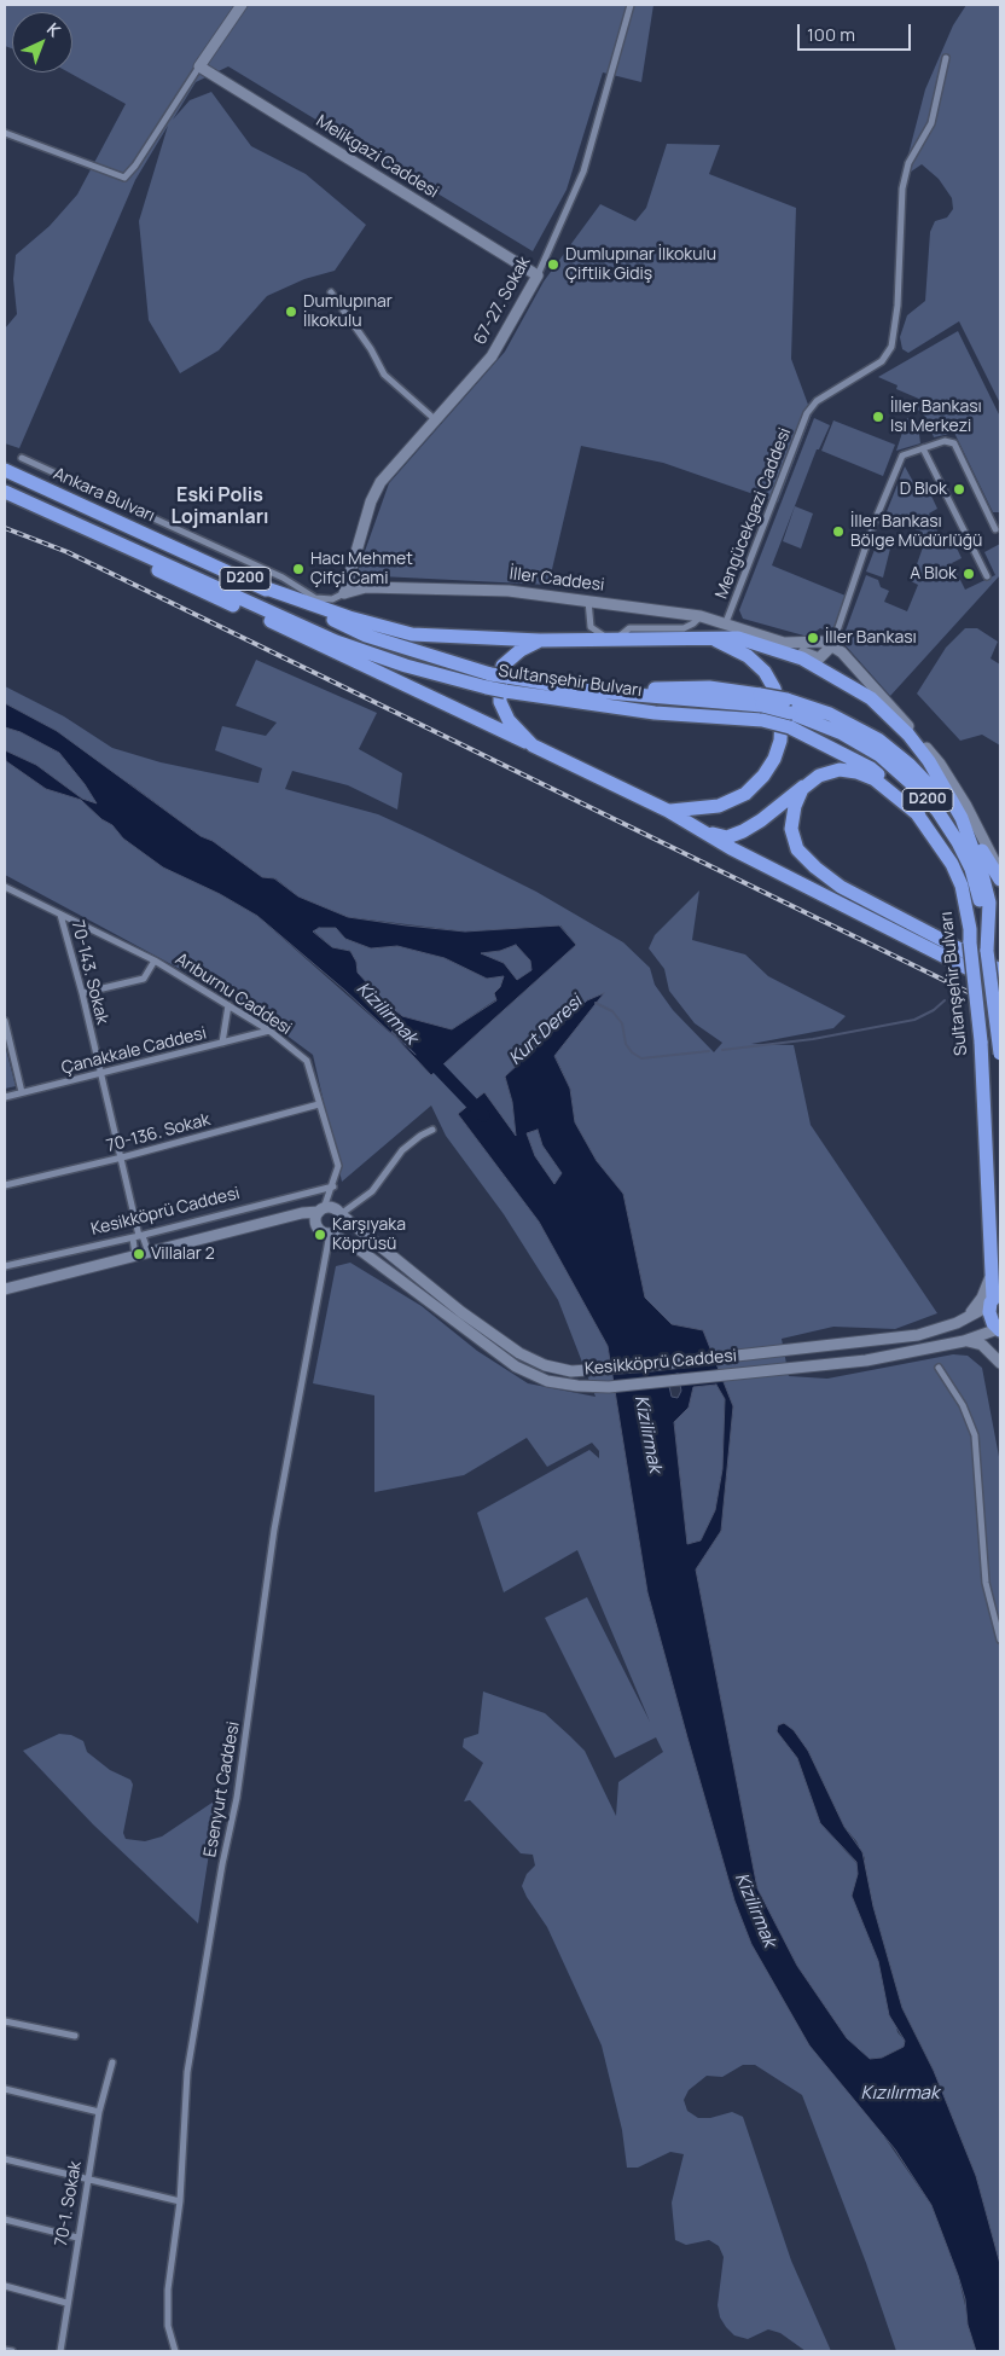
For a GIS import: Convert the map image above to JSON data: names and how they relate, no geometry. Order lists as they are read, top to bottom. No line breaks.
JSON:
{"streets":{"highway":["Ankara Bulvarı","D200","Sultanşehir Bulvarı"],"street":["Melikgazi Caddesi","67-27. Sokak","Mengücekgazi Caddesi","İller Caddesi","70-143. Sokak","Arıburnu Caddesi","Çanakkale Caddesi","70-136. Sokak","Kesikköprü Caddesi","Esenyurt Caddesi","70-1. Sokak"]},"crossings":[["Melikgazi Caddesi","67-27. Sokak"],["67-27. Sokak","İller Caddesi"],["Ankara Bulvarı","D200"],["Ankara Bulvarı","Sultanşehir Bulvarı"],["Mengücekgazi Caddesi","İller Caddesi"],["D200","Sultanşehir Bulvarı"],["Sultanşehir Bulvarı","Kesikköprü Caddesi"],["70-143. Sokak","Arıburnu Caddesi"],["70-143. Sokak","Çanakkale Caddesi"],["70-143. Sokak","70-136. Sokak"],["70-143. Sokak","Kesikköprü Caddesi"],["Arıburnu Caddesi","Çanakkale Caddesi"],["Arıburnu Caddesi","70-136. Sokak"],["Arıburnu Caddesi","Kesikköprü Caddesi"],["Arıburnu Caddesi","Esenyurt Caddesi"],["Kesikköprü Caddesi","Esenyurt Caddesi"]],"districts":["Eski Polis Lojmanları"],"water":["Kizilirmak","Kurt Deresi","Kızılırmak"],"places":["Dumlupınar İlkokulu Çiftlik Gidiş","Dumlupınar İlkokulu","İller Bankası Isı Merkezi","D Blok","İller Bankası Bölge Müdürlüğü","Hacı Mehmet Çifçi Cami","A Blok","İller Bankası","Karşıyaka Köprüsü","Villalar 2"],"scale_bar":"100 m","north":"top right"}
